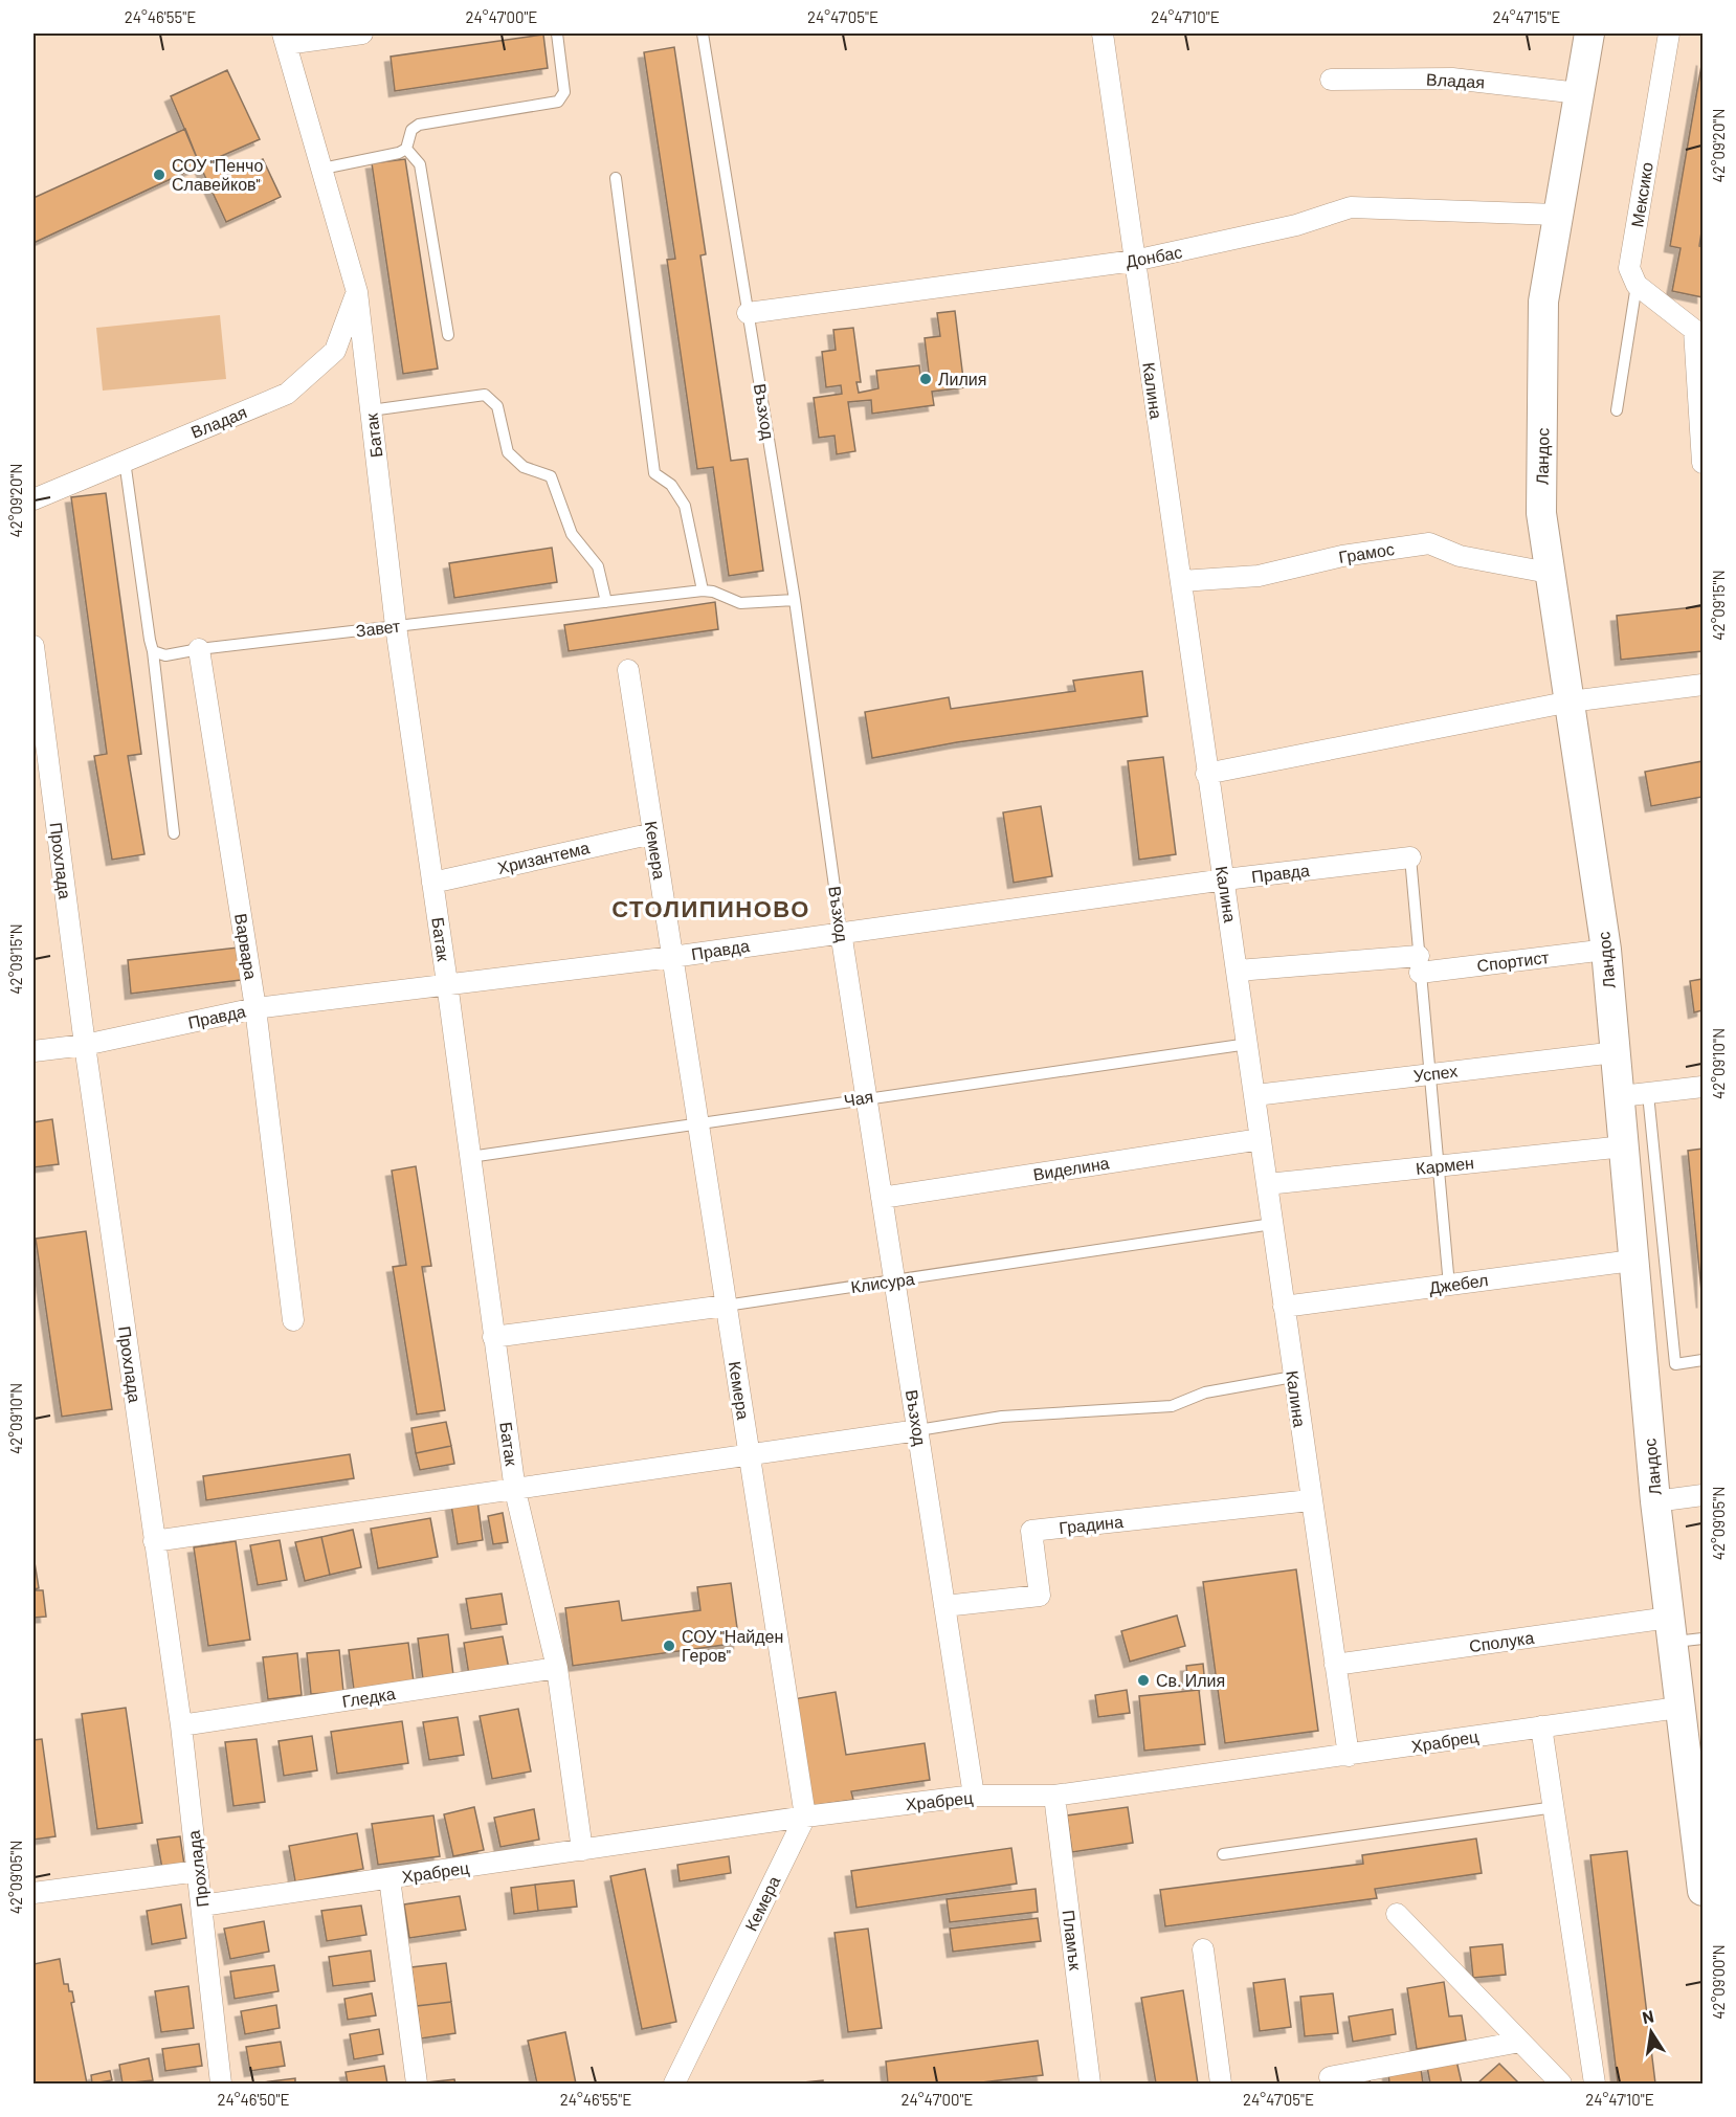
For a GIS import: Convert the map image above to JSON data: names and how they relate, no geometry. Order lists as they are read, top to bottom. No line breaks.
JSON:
{"streets":{"street":["Владая","Мексико","Донбас","Калина","Възход","Батак","Ландос","Грамос","Кемера","Хризантема","Прохлада","Правда","Варвара","Спортист","Успех","Кармен","Виделина","Клисура","Джебел","Градина","Сполука","Гледка","Храбрец","Пламък"],"lane":["Завет","Чая"]},"crossings":[["Владая","Батак"],["Владая","Ландос"],["Донбас","Калина"],["Донбас","Възход"],["Донбас","Ландос"],["Калина","Грамос"],["Калина","Правда"],["Калина","Спортист"],["Калина","Успех"],["Калина","Чая"],["Калина","Кармен"],["Калина","Виделина"],["Калина","Клисура"],["Калина","Джебел"],["Калина","Градина"],["Калина","Сполука"],["Калина","Храбрец"],["Възход","Завет"],["Възход","Правда"],["Възход","Чая"],["Възход","Виделина"],["Възход","Клисура"],["Възход","Градина"],["Възход","Храбрец"],["Батак","Завет"],["Батак","Хризантема"],["Батак","Правда"],["Батак","Чая"],["Батак","Клисура"],["Батак","Гледка"],["Батак","Храбрец"],["Ландос","Грамос"],["Ландос","Спортист"],["Ландос","Успех"],["Ландос","Кармен"],["Ландос","Джебел"],["Ландос","Сполука"],["Ландос","Храбрец"],["Завет","Варвара"],["Кемера","Хризантема"],["Кемера","Правда"],["Кемера","Чая"],["Кемера","Клисура"],["Кемера","Храбрец"],["Прохлада","Правда"],["Прохлада","Гледка"],["Прохлада","Храбрец"],["Правда","Варвара"],["Храбрец","Пламък"]],"districts":["СТОЛИПИНОВО"],"places":["СОУ \"Пенчо Славейков\"","Лилия","СОУ \"Найден Геров\"","Св. Илия"],"north":"top","coordinates":["24°46'55\"E","24°47'00\"E","24°47'05\"E","24°47'10\"E","24°47'15\"E","42°09'20\"N","42°09'15\"N","42°09'10\"N","42°09'05\"N","42°09'00\"N","24°46'50\"E"]}
